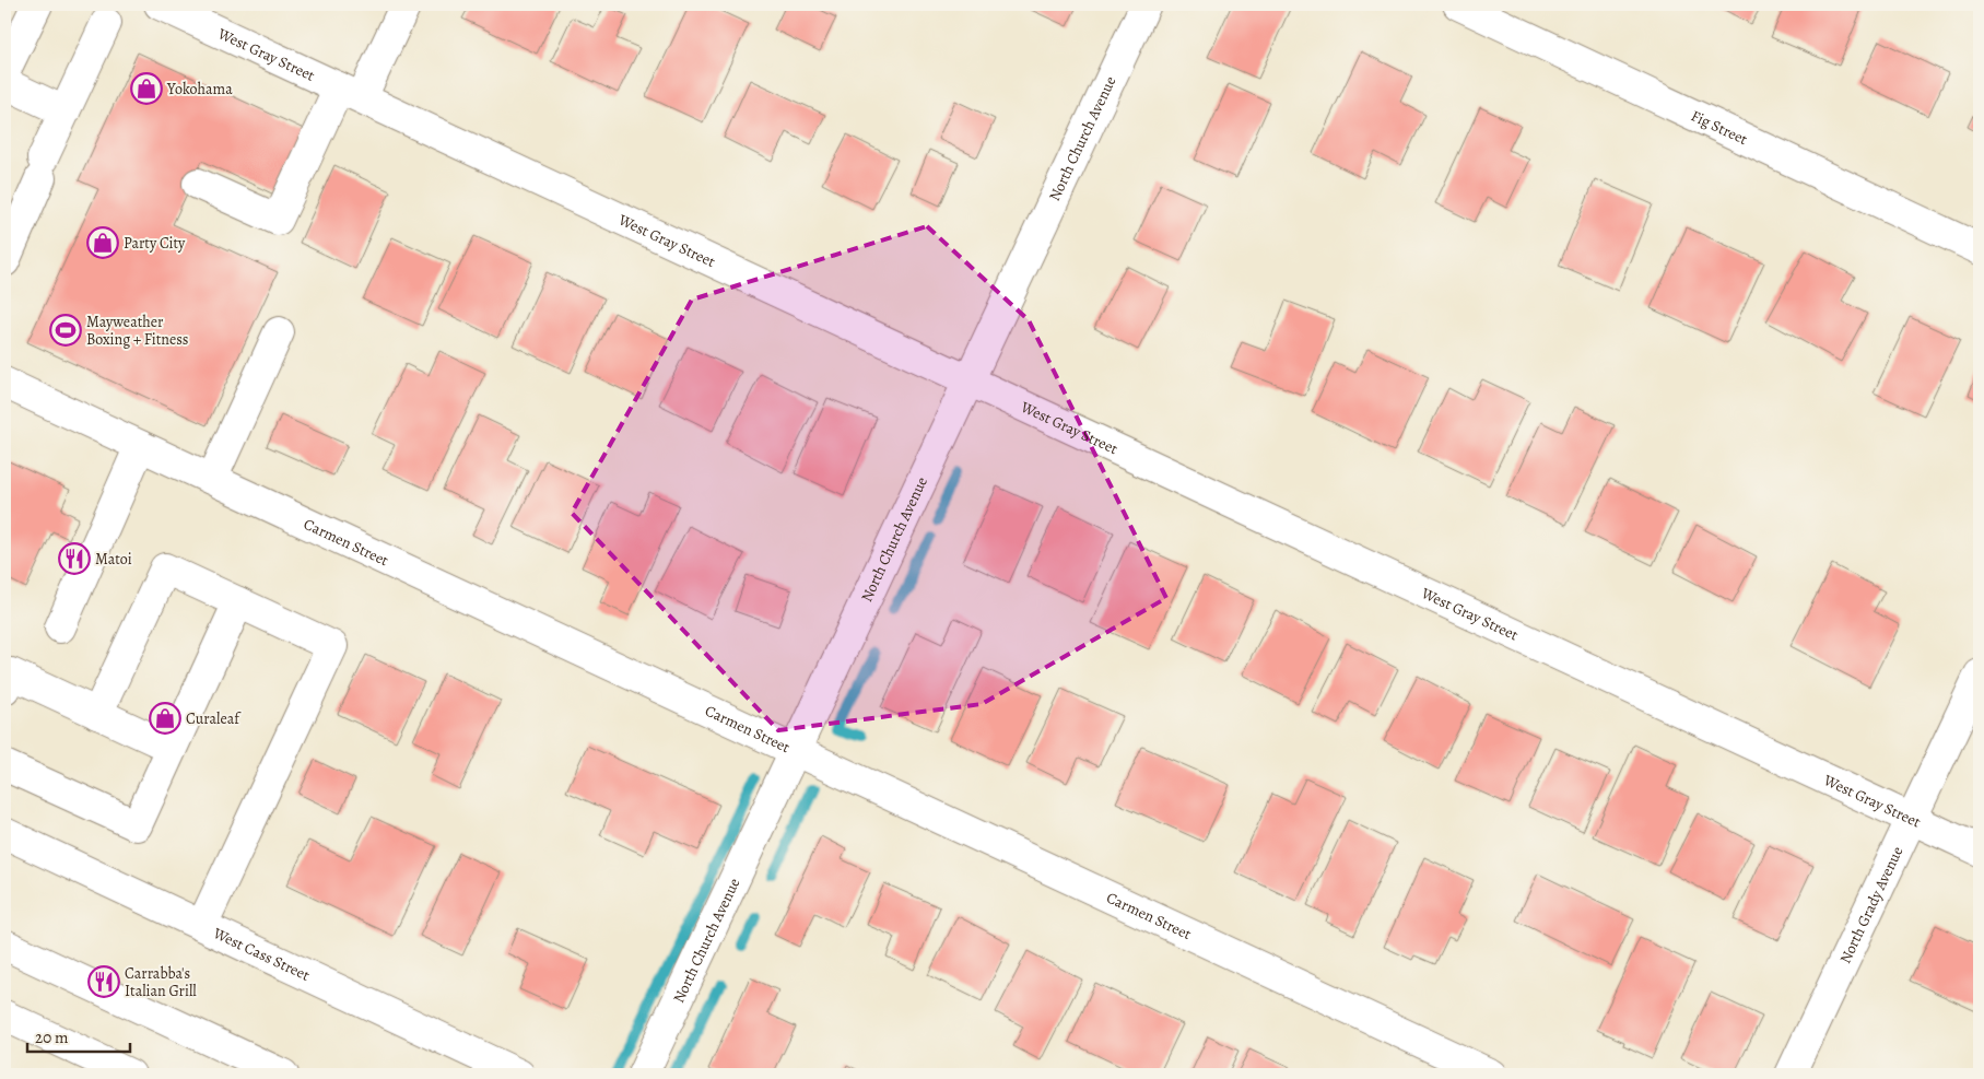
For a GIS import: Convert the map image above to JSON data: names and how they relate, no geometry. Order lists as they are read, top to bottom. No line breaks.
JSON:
{"streets":{"street":["West Gray Street","Fig Street","North Church Avenue","Carmen Street","North Grady Avenue","West Cass Street"]},"crossings":[["West Gray Street","North Church Avenue"],["West Gray Street","North Grady Avenue"],["North Church Avenue","Carmen Street"]],"places":{"shop":["Yokohama","Party City","Curaleaf"],"sports":["Mayweather Boxing + Fitness"],"restaurant":["Matoi","Carrabba's Italian Grill"]},"scale_bar":"20 m"}
